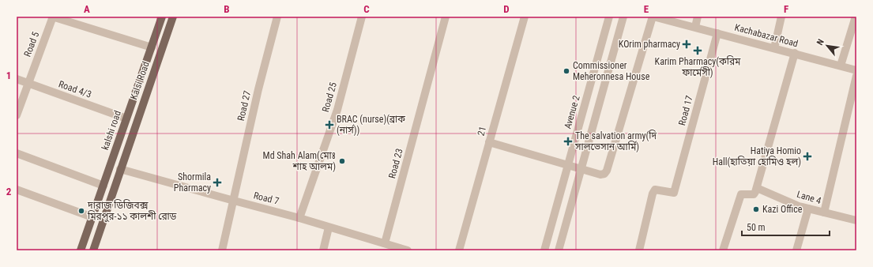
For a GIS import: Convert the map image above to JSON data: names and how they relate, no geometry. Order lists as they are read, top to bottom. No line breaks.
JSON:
{"streets":{"main road":["Kalsi Road","kalshi road"],"street":["Kachabazar Road","Road 5","Road 4/3","Road 25","Road 27","Road 17","Avenue 2","21","Road 23","Lane 4","Road 7"]},"crossings":[["Kachabazar Road","Road 17"],["Road 5","Road 4/3"],["Kalsi Road","Road 7"],["Road 4/3","kalshi road"],["Road 25","Road 7"],["Road 27","Road 7"],["Road 23","Road 7"]],"places":{"health":["KOrim pharmacy","Karim Pharmacy(করিম ফার্মেসী)","BRAC (nurse)(ব্রাক (নার্স))","The salvation army(দি সালভেসান আর্মি)","Hatiya Homio Hall(হাতিয়া হোমিও হল)","Shormila Pharmacy"],"other":["Commissioner Meheronnesa House","Md Shah Alam(মোঃ শাহ আলম)","Kazi Office","দারাজ ডিজিবক্স মিরপুর-১১ কালশী রোড"]},"scale_bar":"50 m","north":"top left","grid":{"columns":["A","B","C","D","E","F"],"rows":["1","2"]}}
